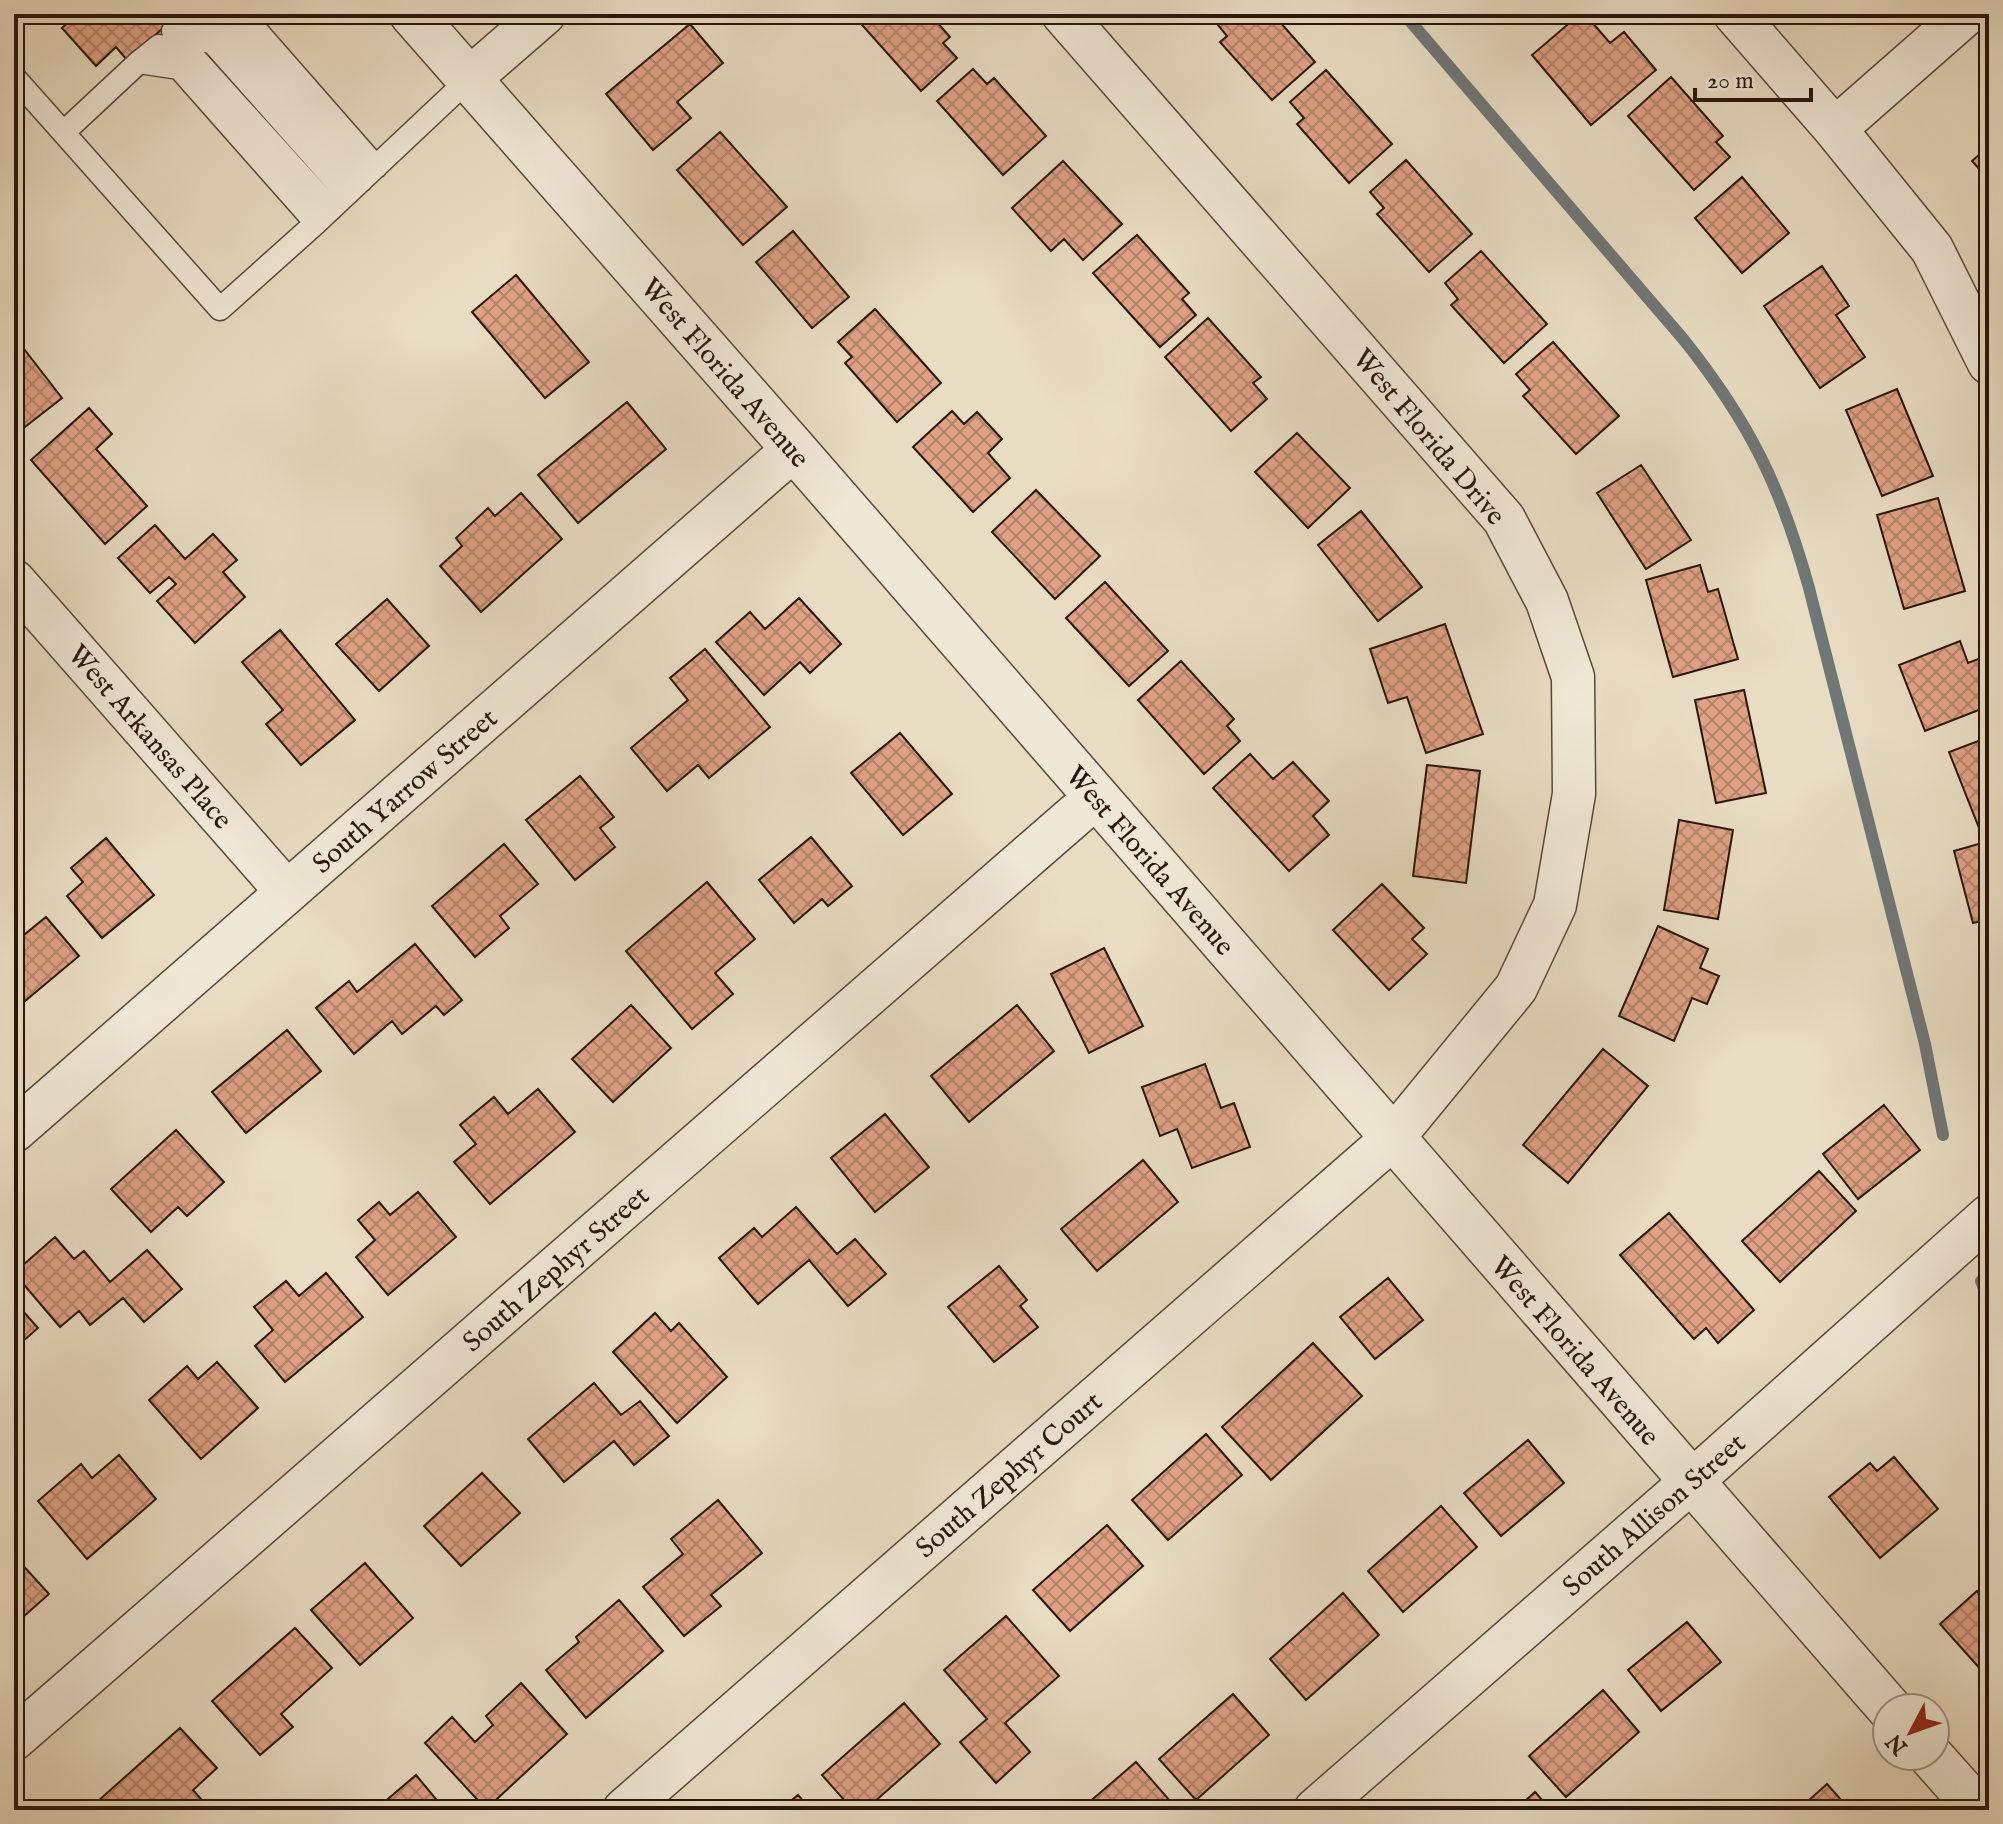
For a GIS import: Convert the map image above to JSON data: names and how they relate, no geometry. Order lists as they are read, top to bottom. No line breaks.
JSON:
{"streets":{"street":["West Florida Avenue","West Florida Drive","West Arkansas Place","South Yarrow Street","South Zephyr Street","South Zephyr Court","South Allison Street"]},"crossings":[["West Florida Avenue","West Florida Drive"],["West Florida Avenue","South Yarrow Street"],["West Florida Avenue","South Zephyr Street"],["West Florida Avenue","South Zephyr Court"],["West Florida Avenue","South Allison Street"],["West Florida Drive","South Zephyr Court"],["West Arkansas Place","South Yarrow Street"]],"scale_bar":"20 m","north":"bottom left"}
